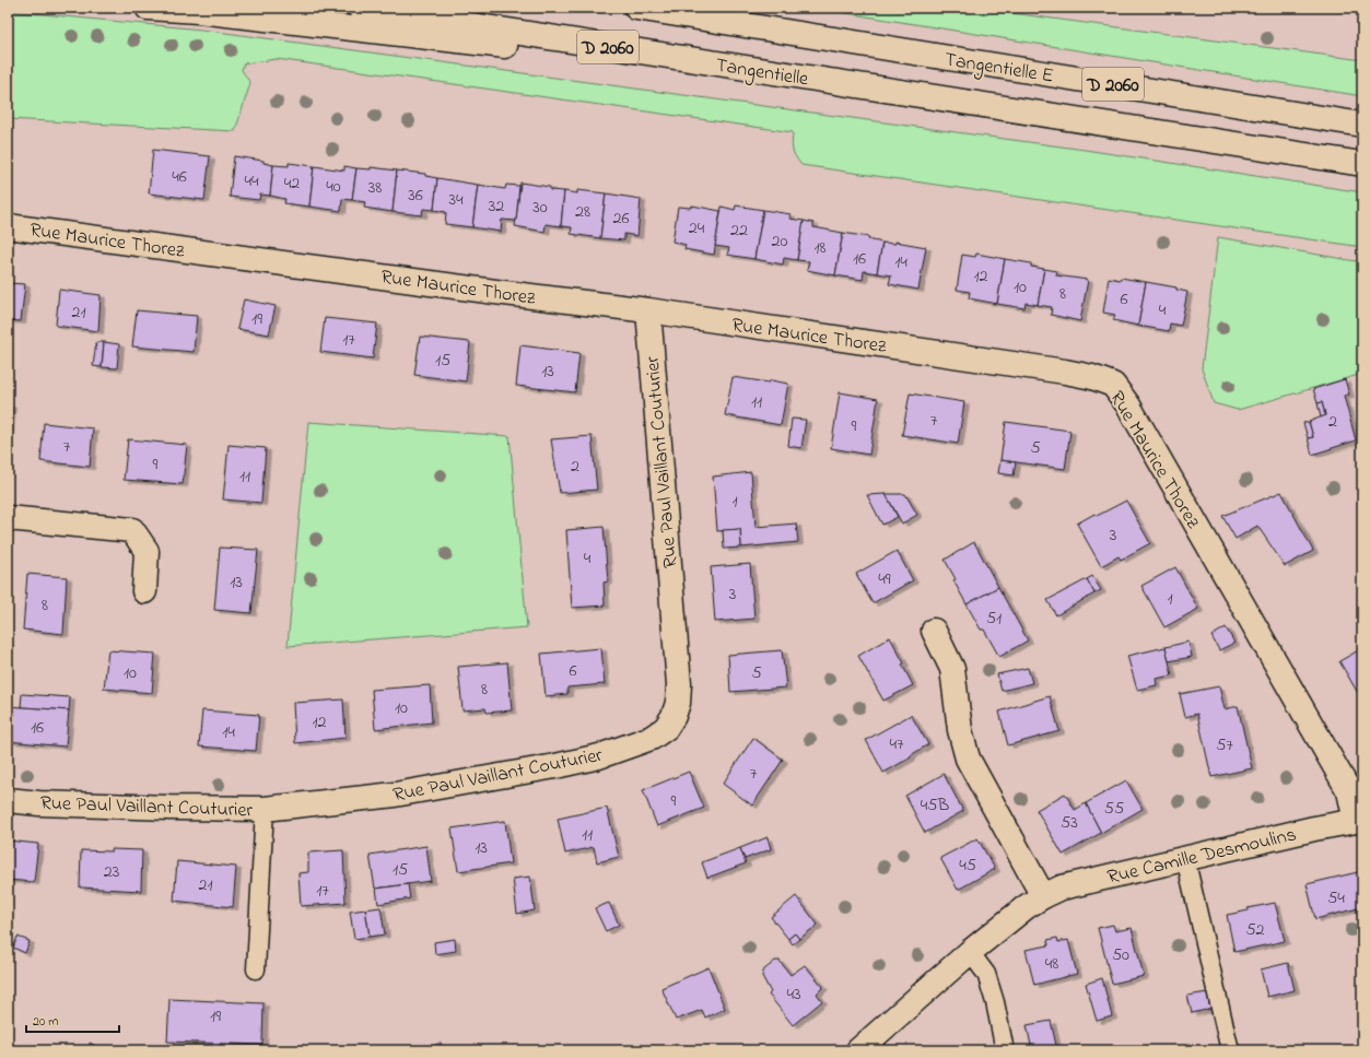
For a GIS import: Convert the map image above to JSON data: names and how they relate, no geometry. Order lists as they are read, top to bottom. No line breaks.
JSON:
{"streets":{"street":["D 2060","Tangentielle E","Tangentielle","Rue Maurice Thorez","Rue Paul Vaillant Couturier","Rue Camille Desmoulins"]},"crossings":[["Rue Maurice Thorez","Rue Paul Vaillant Couturier"],["Rue Maurice Thorez","Rue Camille Desmoulins"]],"house_numbers":["46","44","42","40","38","36","34","32","30","28","26","24","22","20","18","16","14","12","10","8","6","4","21","19","17","15","13","11","7","2","9","7","5","9","2","11","1","3","4","49","13","3","1","8","51","6","10","5","8","10","12","16","14","47","57","7","9","45B","55","53","11","13","45","15","23","21","17","54","52","50","48","43","19"],"scale_bar":"20 m"}
